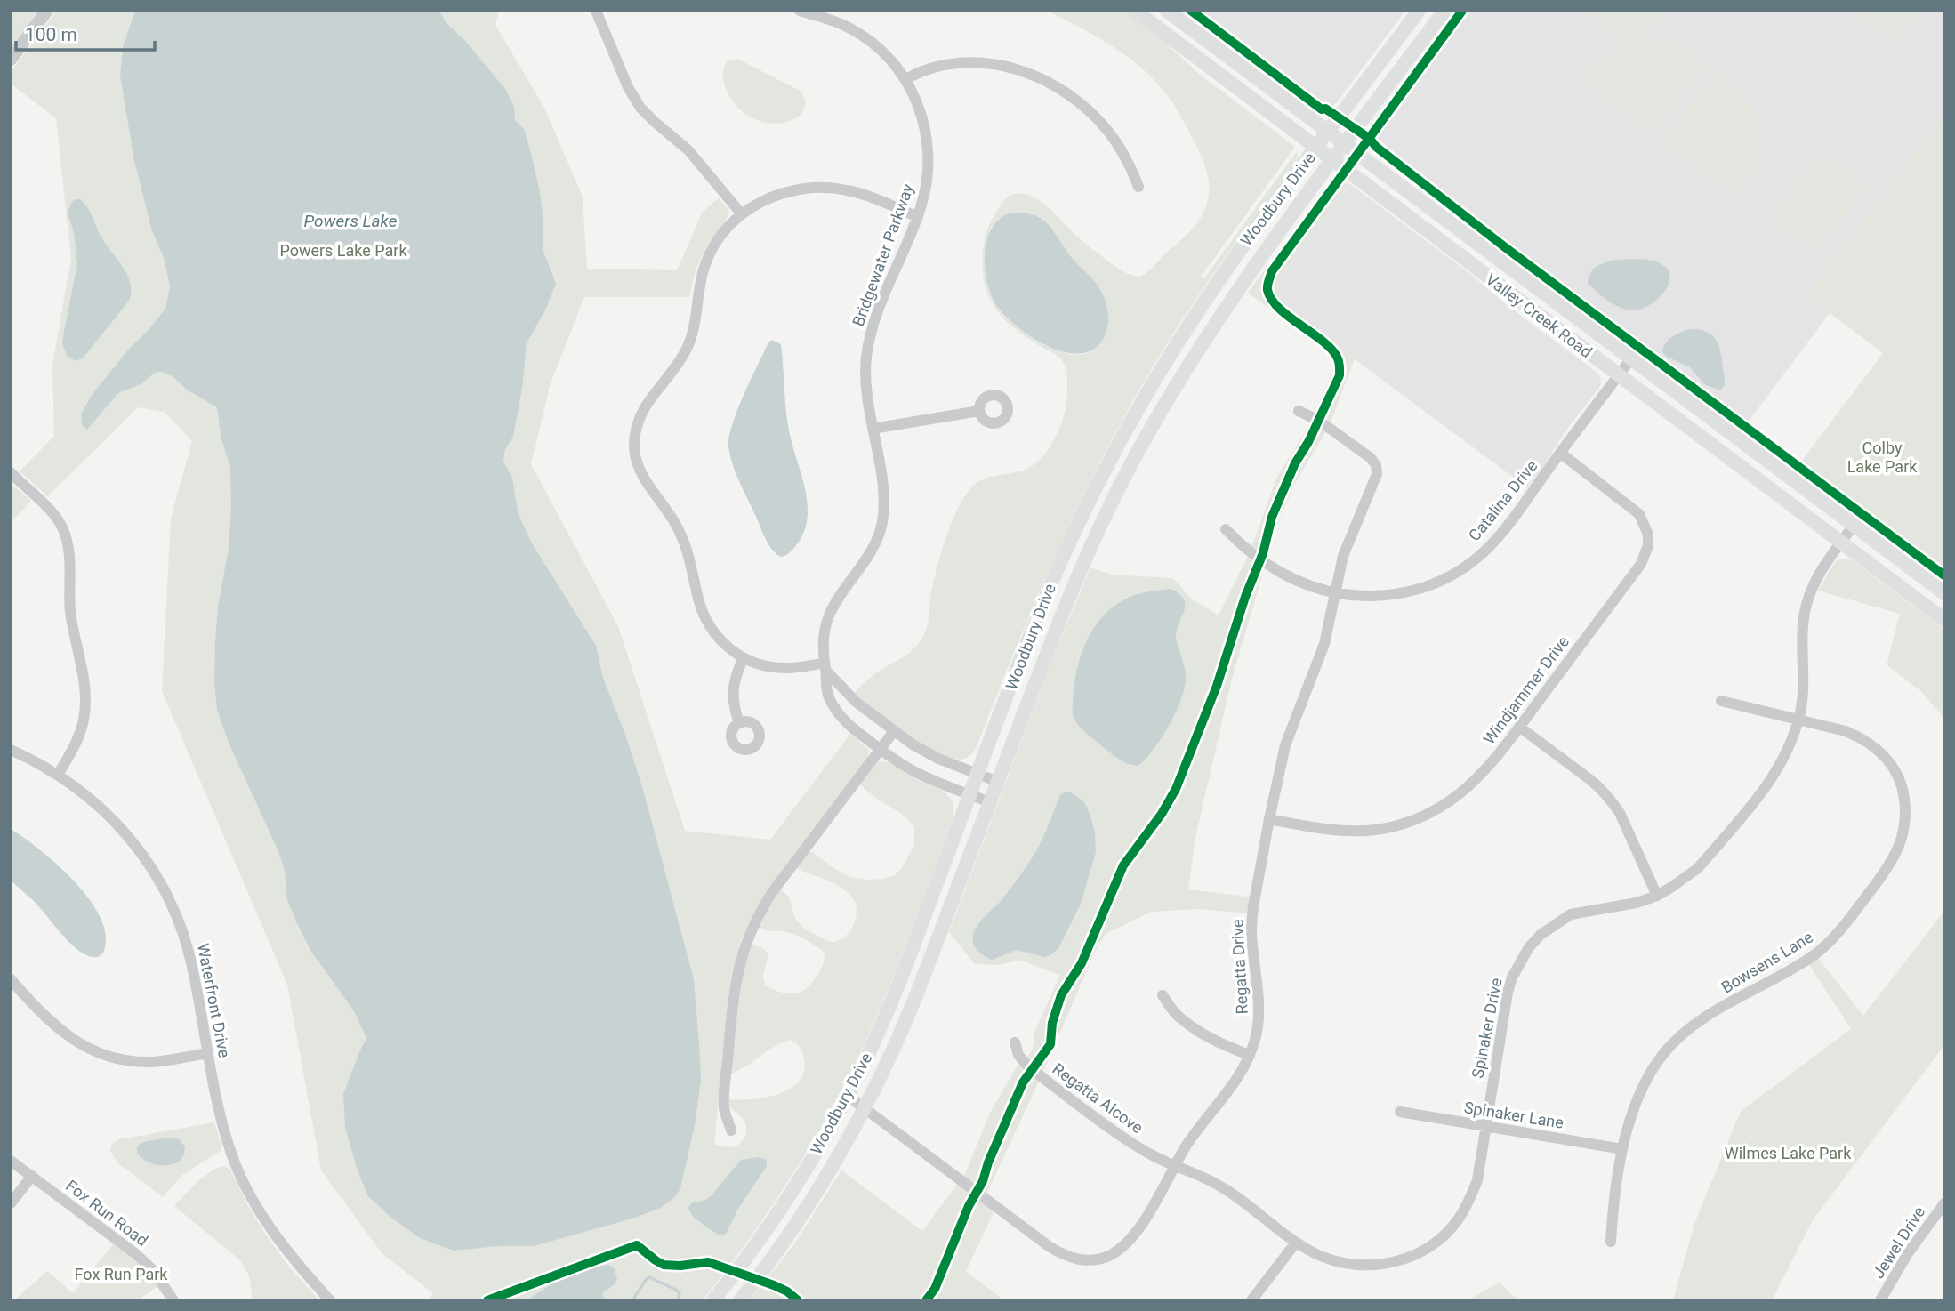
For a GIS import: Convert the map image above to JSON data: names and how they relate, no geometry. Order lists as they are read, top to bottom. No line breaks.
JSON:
{"streets":{"main road":["Woodbury Drive","Valley Creek Road"],"street":["Bridgewater Parkway","Catalina Drive","Windjammer Drive","Bowsens Lane","Regatta Drive","Waterfront Drive","Spinaker Drive","Regatta Alcove","Spinaker Lane","Fox Run Road","Jewel Drive"]},"crossings":[["Woodbury Drive","Bridgewater Parkway"],["Woodbury Drive","Valley Creek Road"],["Woodbury Drive","Regatta Drive"],["Valley Creek Road","Catalina Drive"],["Valley Creek Road","Spinaker Drive"],["Catalina Drive","Windjammer Drive"],["Catalina Drive","Regatta Drive"],["Windjammer Drive","Regatta Drive"],["Bowsens Lane","Spinaker Drive"],["Bowsens Lane","Spinaker Lane"],["Regatta Drive","Spinaker Drive"],["Regatta Drive","Regatta Alcove"],["Spinaker Drive","Regatta Alcove"],["Spinaker Drive","Spinaker Lane"]],"water":["Powers Lake"],"parks":["Powers Lake Park","Colby Lake Park","Wilmes Lake Park","Fox Run Park"],"scale_bar":"100 m"}
